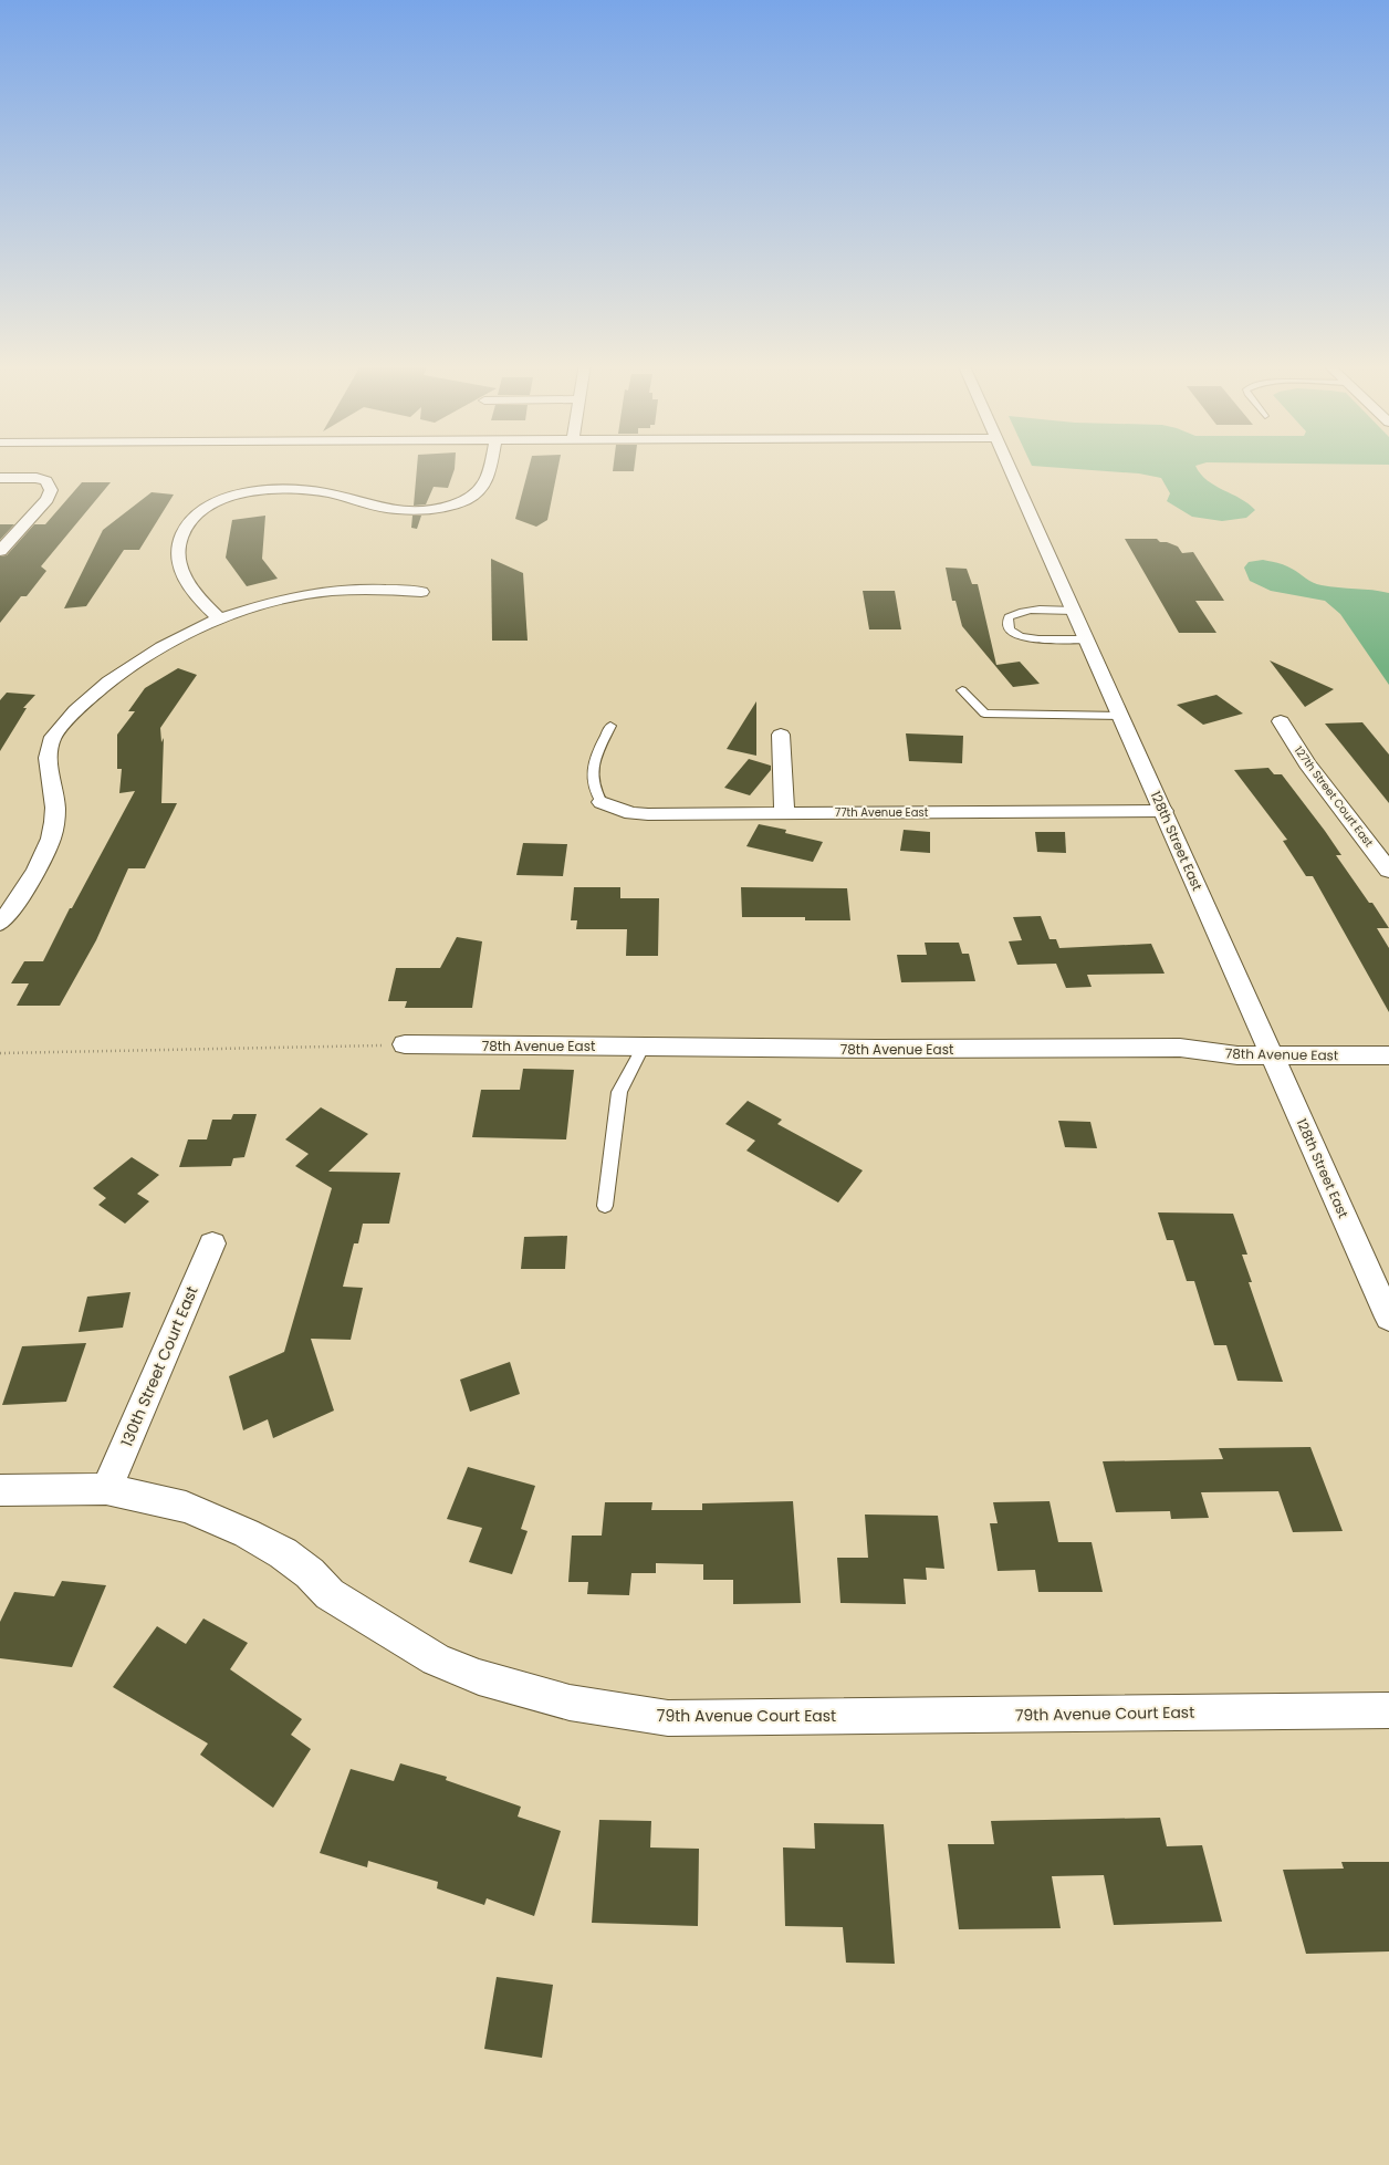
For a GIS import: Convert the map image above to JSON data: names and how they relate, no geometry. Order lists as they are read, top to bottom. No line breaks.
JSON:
{"streets":{"street":["127th Street Court East","77th Avenue East","128th Street East","78th Avenue East","130th Street Court East","79th Avenue Court East"]},"crossings":[["77th Avenue East","128th Street East"],["128th Street East","78th Avenue East"],["130th Street Court East","79th Avenue Court East"]]}
